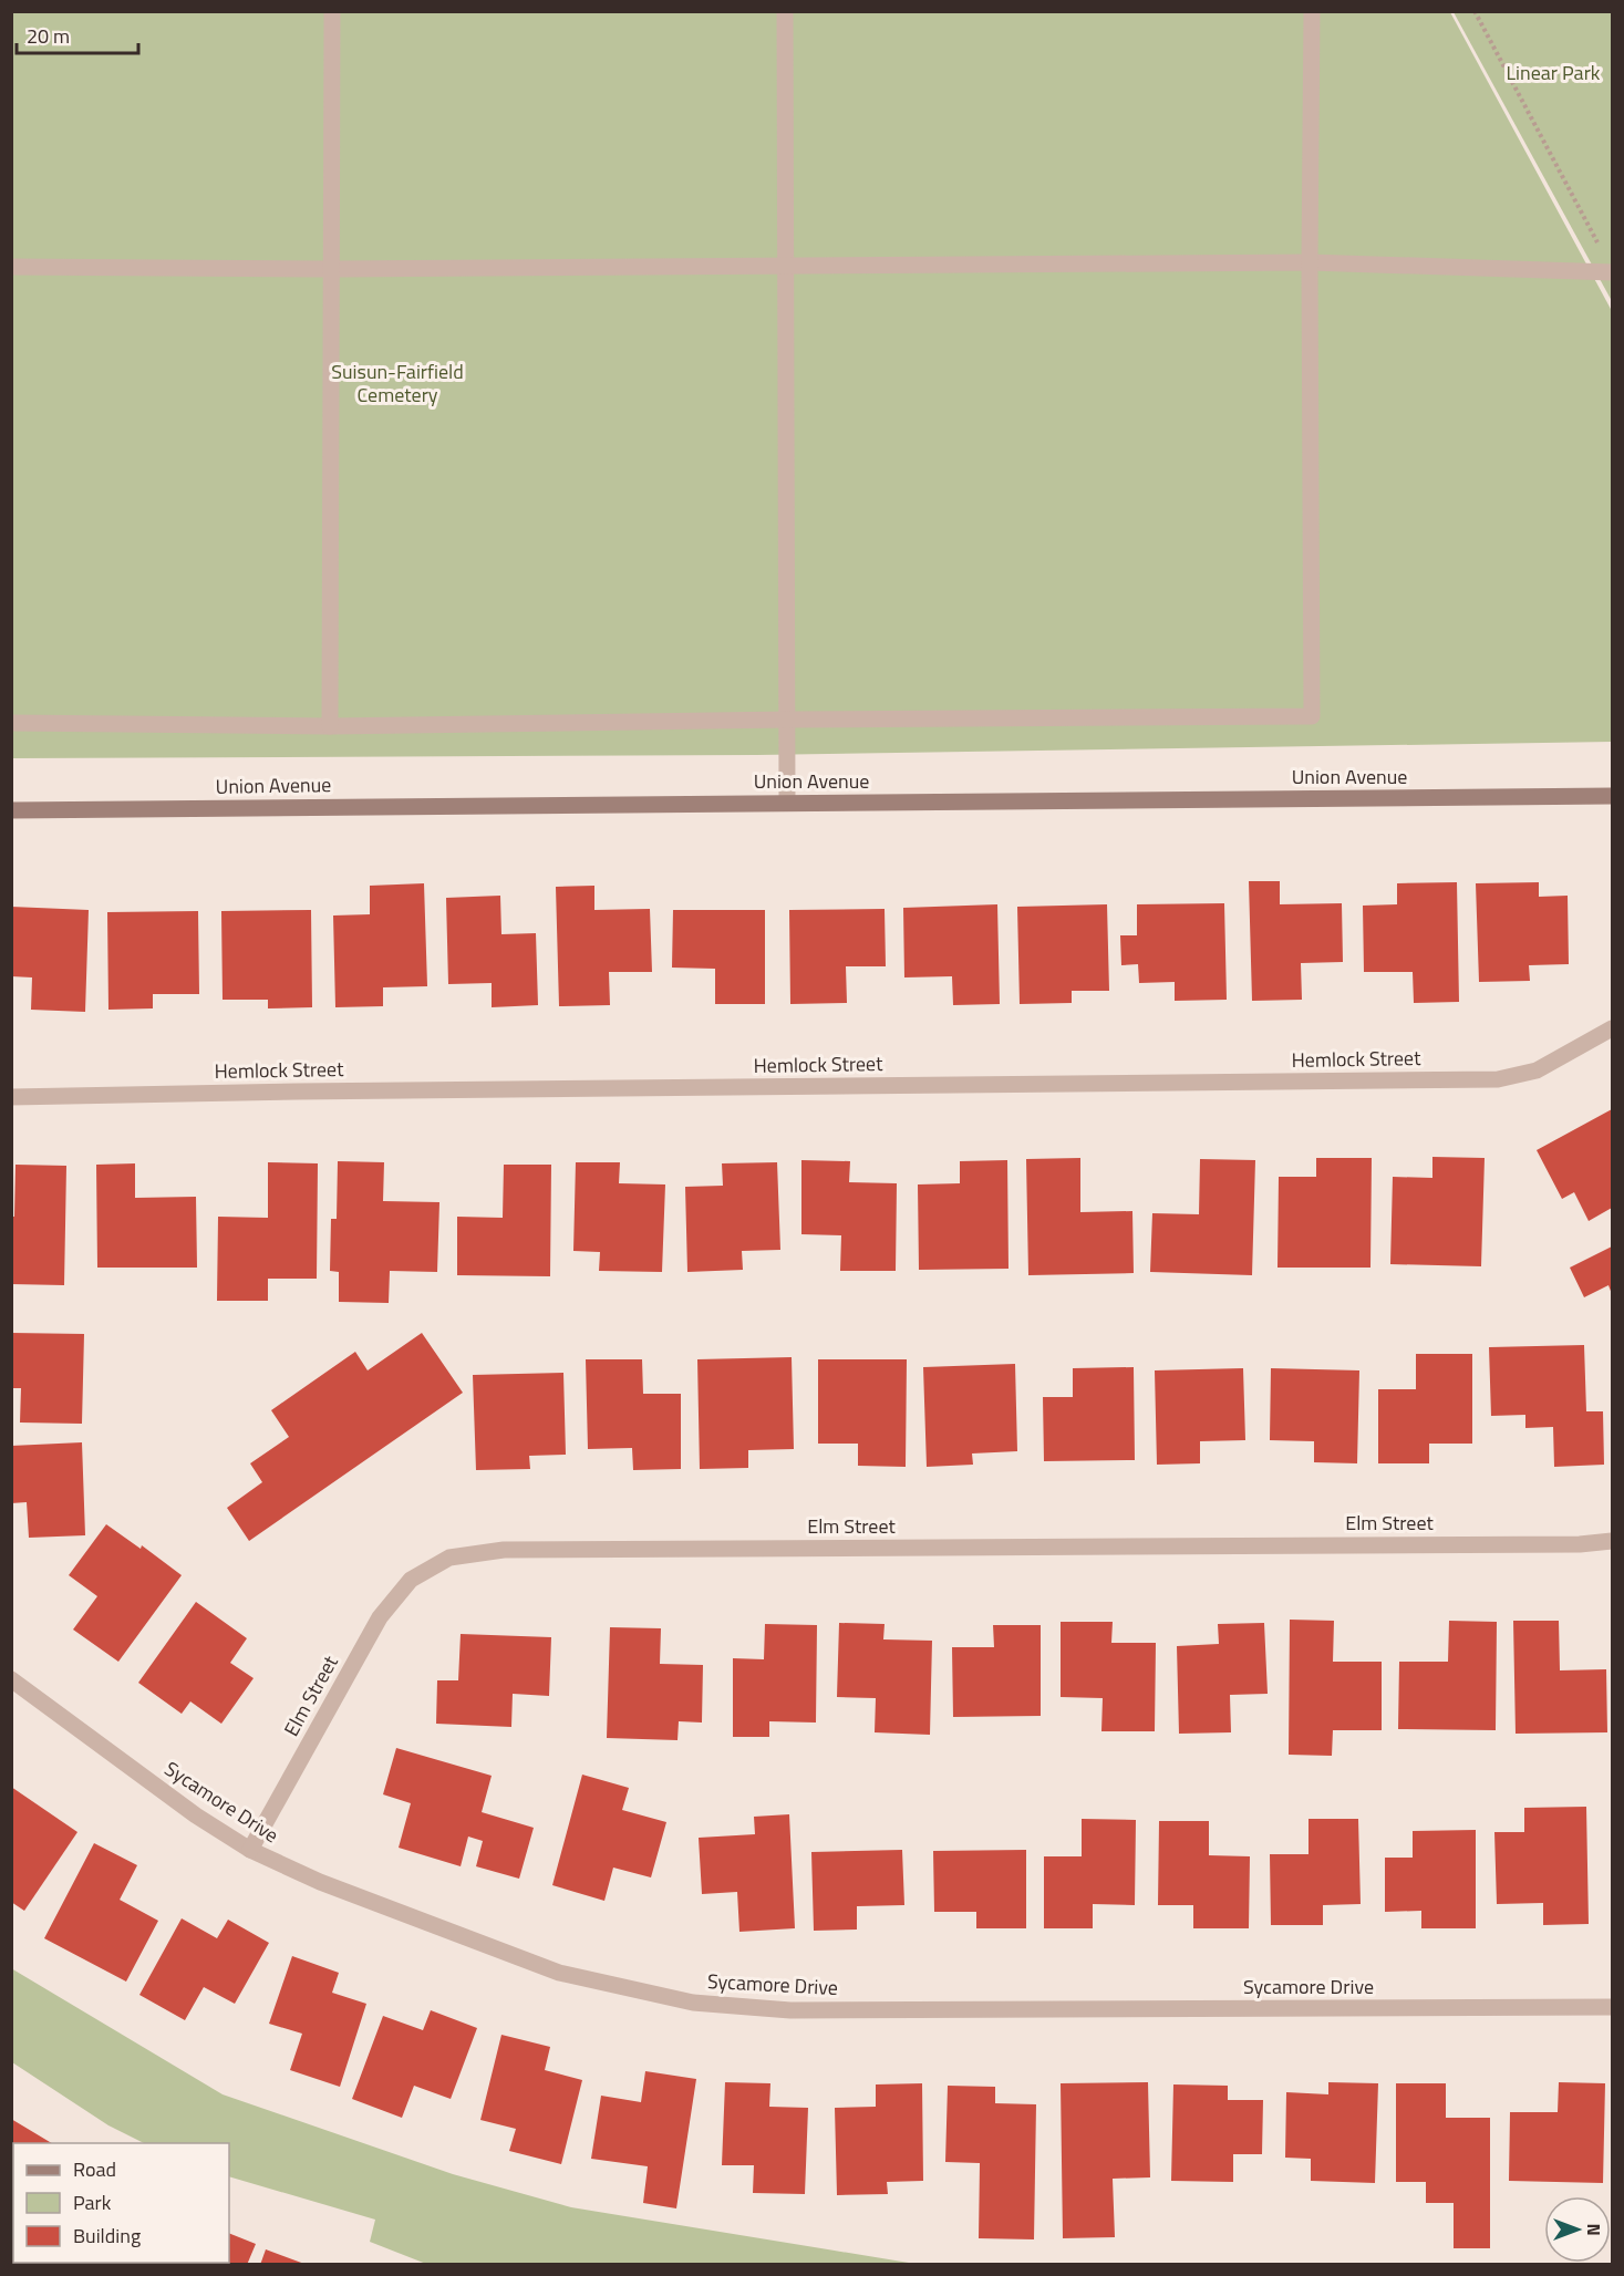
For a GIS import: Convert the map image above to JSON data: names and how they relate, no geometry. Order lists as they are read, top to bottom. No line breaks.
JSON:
{"streets":{"street":["Union Avenue","Hemlock Street","Elm Street","Sycamore Drive"]},"crossings":[["Elm Street","Sycamore Drive"]],"parks":["Linear Park","Suisun-Fairfield Cemetery"],"legend":["Road","Park","Building"],"scale_bar":"20 m","north":"right"}
